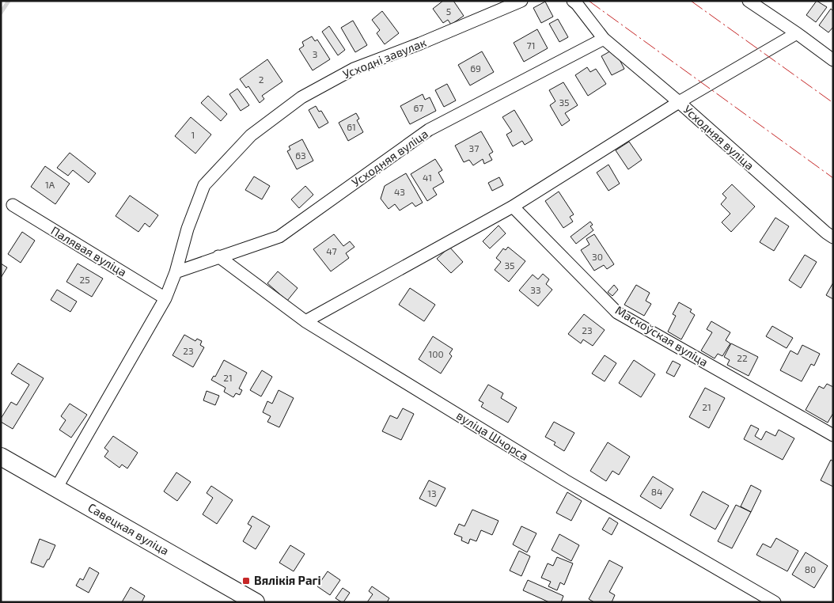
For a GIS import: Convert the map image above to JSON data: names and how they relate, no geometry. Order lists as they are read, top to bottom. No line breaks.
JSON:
{"streets":{"main road":["Савецкая вуліца"],"street":["Усходні завулак","Усходняя вуліца","Палявая вуліца","Маскоўская вуліца","вуліца Шчорса"]},"crossings":[["Усходні завулак","Усходняя вуліца"],["Усходні завулак","Палявая вуліца"],["Усходні завулак","Савецкая вуліца"],["Усходняя вуліца","вуліца Шчорса"]],"places":{"transit":["Вялікія Рагі"]},"house_numbers":["5","71","3","69","2","35","67","61","1","37","63","41","1А","43","47","30","35","25","33","23","23","100","22","21","21","84","13","80"]}
